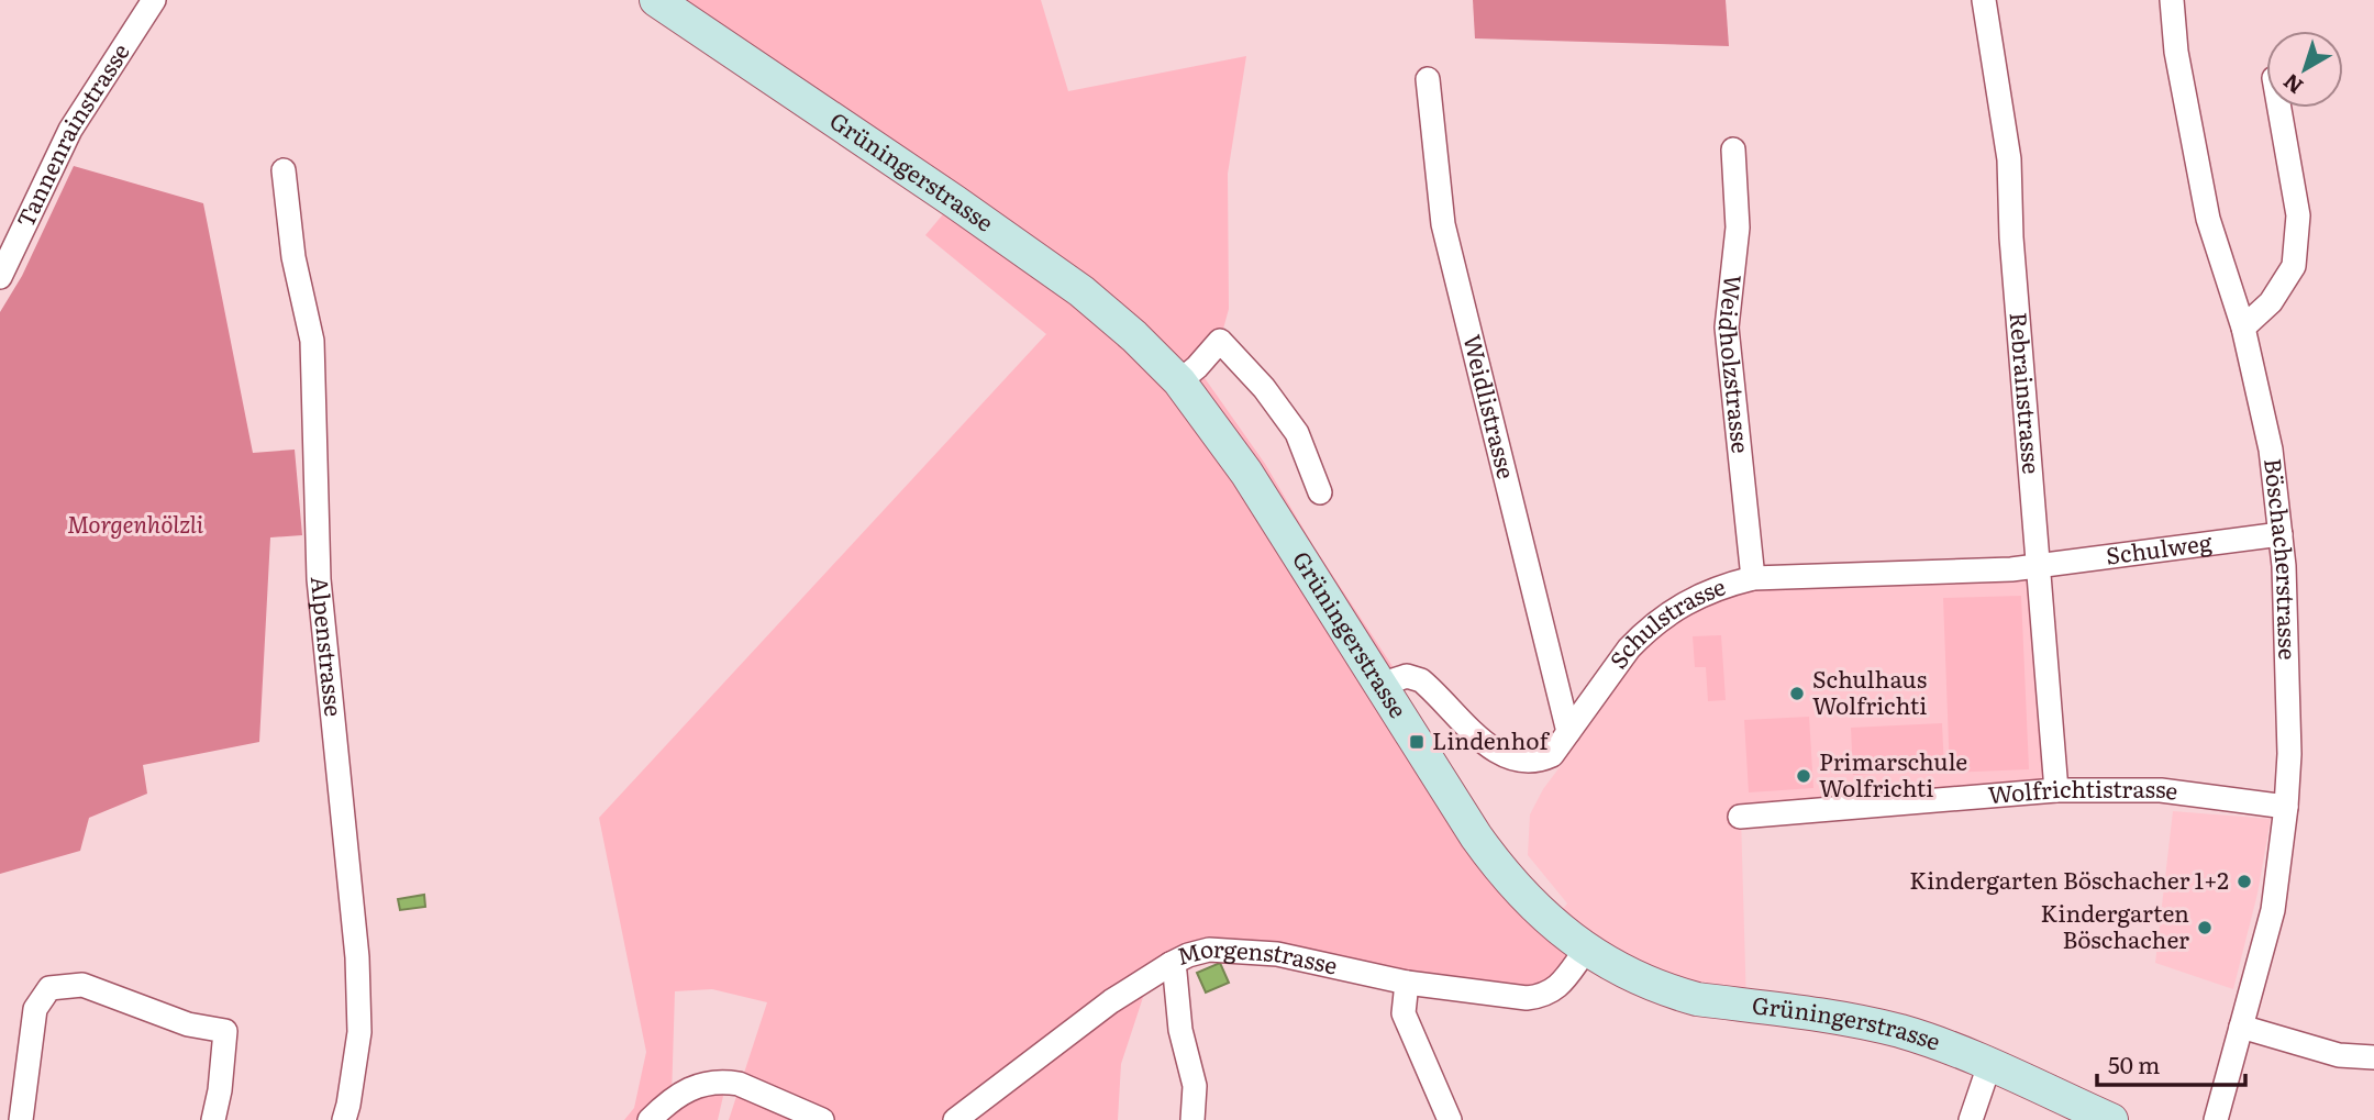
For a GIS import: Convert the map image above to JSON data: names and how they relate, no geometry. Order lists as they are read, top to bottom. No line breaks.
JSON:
{"streets":{"main road":["Grüningerstrasse"],"street":["Tannenrainstrasse","Weidholzstrasse","Rebrainstrasse","Weidlistrasse","Schulweg","Böschacherstrasse","Schulstrasse","Alpenstrasse","Wolfrichtistrasse","Morgenstrasse"]},"crossings":[["Grüningerstrasse","Schulstrasse"],["Grüningerstrasse","Morgenstrasse"],["Weidholzstrasse","Schulstrasse"],["Rebrainstrasse","Schulweg"],["Rebrainstrasse","Schulstrasse"],["Rebrainstrasse","Wolfrichtistrasse"],["Weidlistrasse","Schulstrasse"],["Schulweg","Böschacherstrasse"],["Schulweg","Schulstrasse"],["Böschacherstrasse","Wolfrichtistrasse"]],"parks":["Morgenhölzli"],"places":{"other":["Schulhaus Wolfrichti","Primarschule Wolfrichti","Kindergarten Böschacher 1+2","Kindergarten Böschacher"],"transit":["Lindenhof"]},"scale_bar":"50 m","north":"bottom left"}
